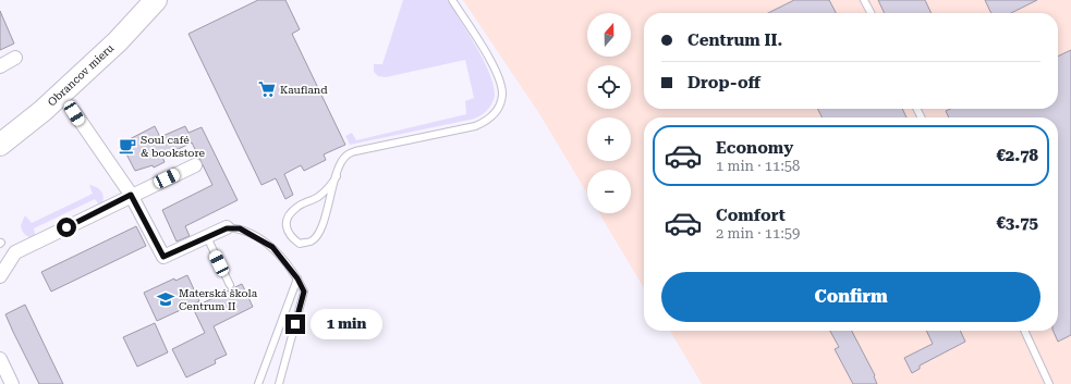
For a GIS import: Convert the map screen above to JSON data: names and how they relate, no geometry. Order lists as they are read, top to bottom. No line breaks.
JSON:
{"streets":{"main road":["Obrancov mieru"]},"places":{"supermarket":["Kaufland"],"cafe":["Soul café & bookstore"],"school or university":["Materská škola Centrum II"]},"north":"top","page":{"map_buttons":["+","−"],"banner":["Centrum II.","Drop-off"],"list":[{"name":"Economy","note":"1 min · 11:58","value":"€2.78"},{"name":"Comfort","note":"2 min · 11:59","value":"€3.75"}],"buttons":"Confirm","bubble":"1 min"}}
